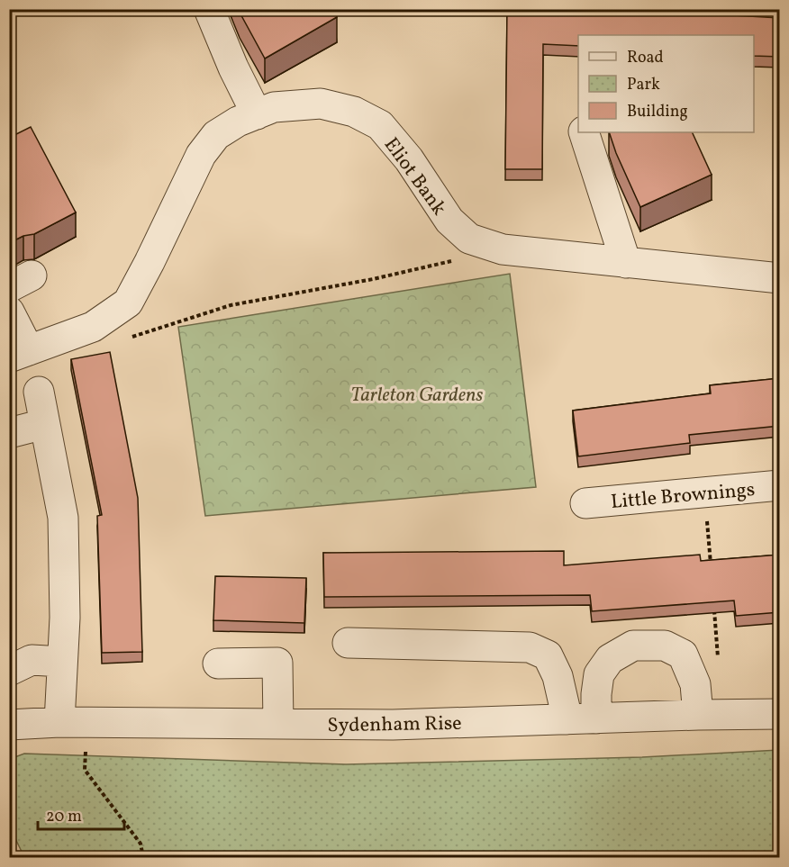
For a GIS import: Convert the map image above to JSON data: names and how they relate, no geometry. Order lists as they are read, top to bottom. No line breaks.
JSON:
{"streets":{"street":["Eliot Bank","Little Brownings","Sydenham Rise"]},"parks":["Tarleton Gardens"],"legend":["Road","Park","Building"],"scale_bar":"20 m"}
